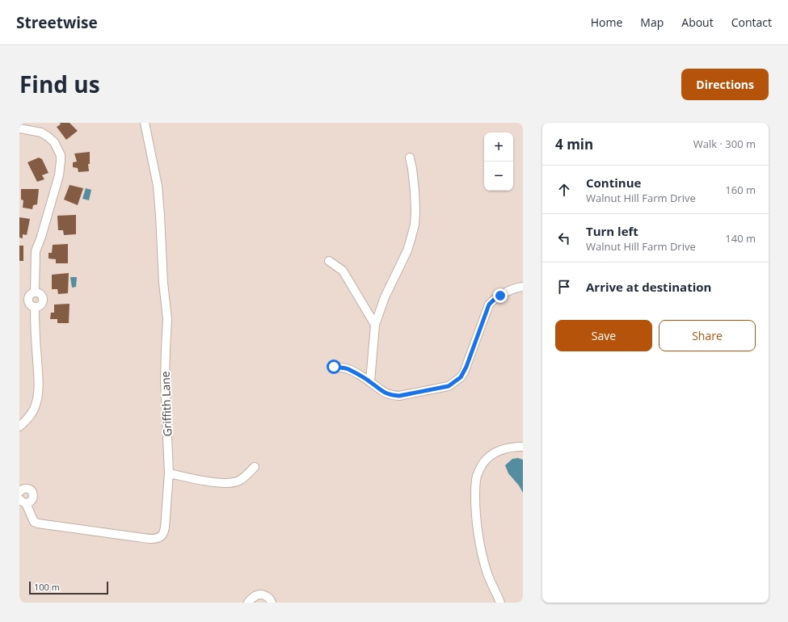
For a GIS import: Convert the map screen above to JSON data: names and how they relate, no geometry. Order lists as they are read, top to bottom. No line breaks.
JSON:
{"streets":{"street":["Griffith Lane"]},"scale_bar":"100 m","page":{"header":"Streetwise","nav":["Home","Map","About","Contact"],"title":"Find us","buttons":["Directions",["Save","Share"]],"heading":["4 min","Walk · 300 m"],"map_buttons":["+","−"],"list":[["Continue","Walnut Hill Farm Drive","160 m"],["Turn left","Walnut Hill Farm Drive","140 m"],"Arrive at destination"],"scale":"100 m"}}
